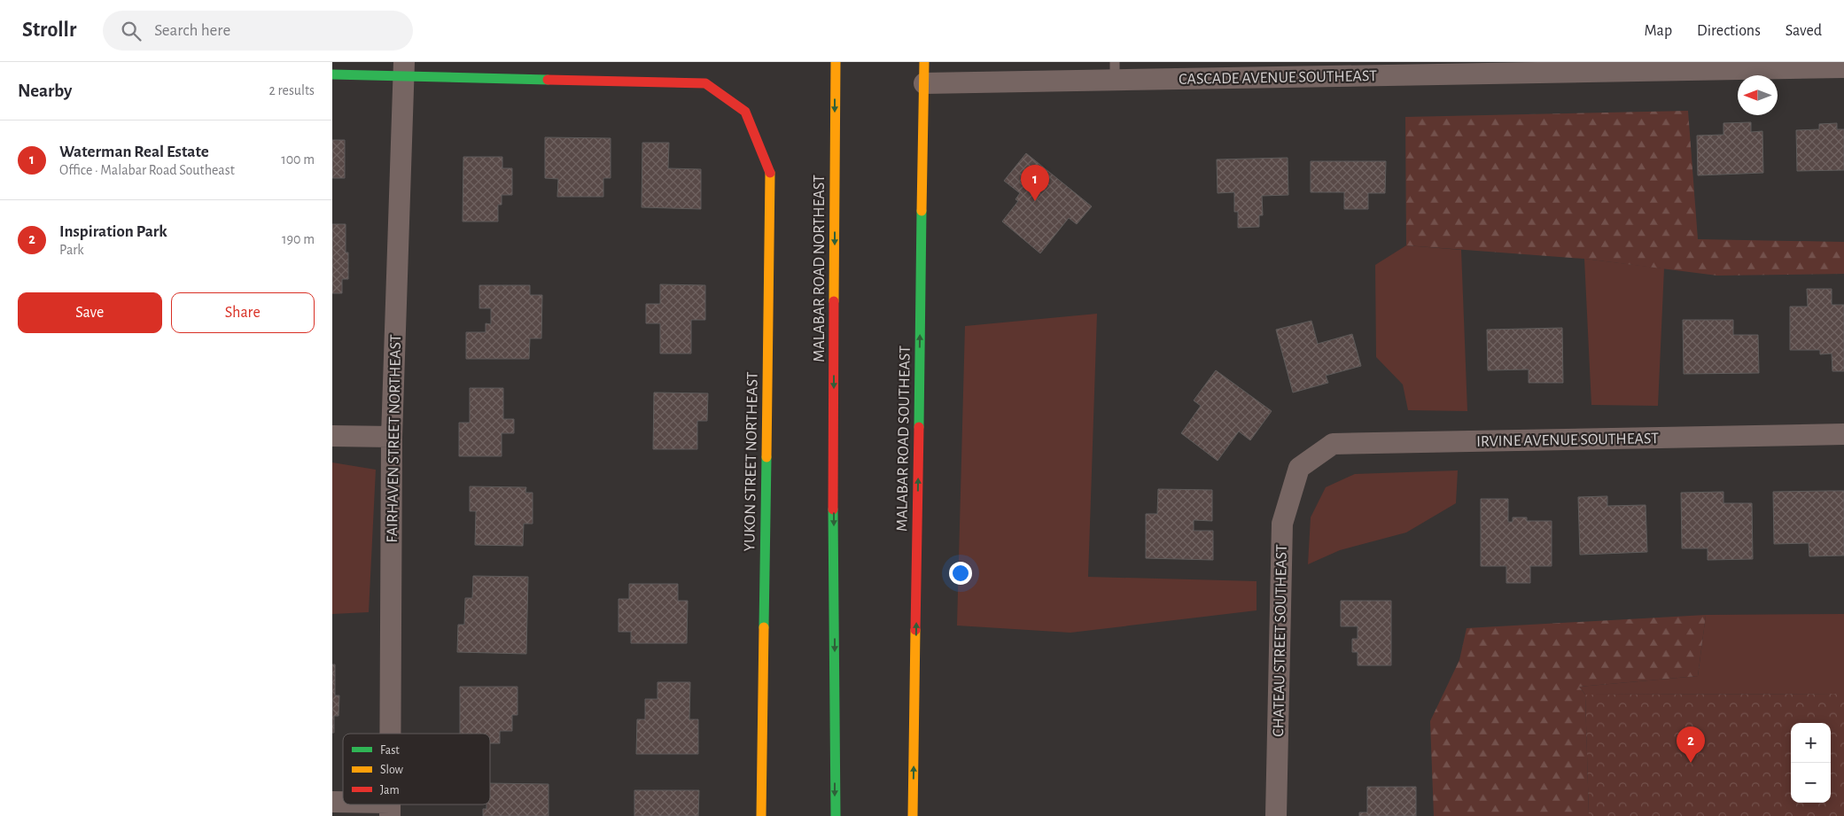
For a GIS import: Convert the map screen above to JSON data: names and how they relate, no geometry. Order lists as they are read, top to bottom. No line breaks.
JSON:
{"streets":{"main road":["MALABAR ROAD NORTHEAST","MALABAR ROAD SOUTHEAST","YUKON STREET NORTHEAST"],"street":["CASCADE AVENUE SOUTHEAST","FAIRHAVEN STREET NORTHEAST","IRVINE AVENUE SOUTHEAST","CHATEAU STREET SOUTHEAST"]},"crossings":[["CASCADE AVENUE SOUTHEAST","MALABAR ROAD SOUTHEAST"],["FAIRHAVEN STREET NORTHEAST","YUKON STREET NORTHEAST"],["IRVINE AVENUE SOUTHEAST","CHATEAU STREET SOUTHEAST"]],"one_way":["MALABAR ROAD NORTHEAST","MALABAR ROAD SOUTHEAST"],"legend":["Fast","Slow","Jam"],"north":"left","page":{"header":"Strollr","search":"Search here","nav":["Map","Directions","Saved"],"heading":["Nearby","2 results"],"list":[{"mark":"1","name":"Waterman Real Estate","note":"Office · Malabar Road Southeast","value":"100 m"},{"mark":"2","name":"Inspiration Park","note":"Park","value":"190 m"}],"pins":["1","2"],"buttons":["Save","Share"],"map_buttons":["+","−"]}}
